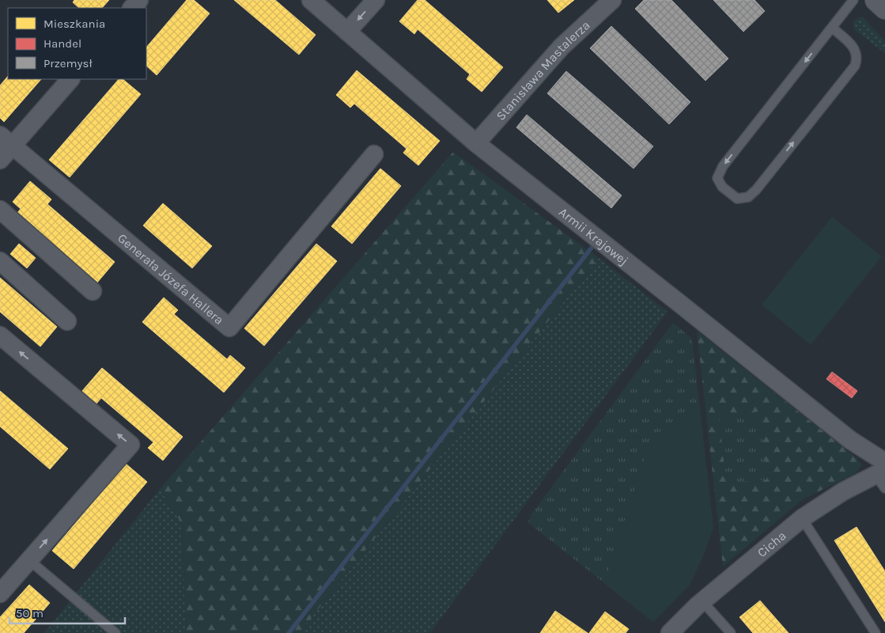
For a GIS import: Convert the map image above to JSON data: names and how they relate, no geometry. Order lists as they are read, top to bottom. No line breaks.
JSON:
{"streets":{"street":["Stanisława Mastalerza","Armii Krajowej","Generała Józefa Hallera","Cicha"]},"crossings":[["Stanisława Mastalerza","Armii Krajowej"],["Armii Krajowej","Cicha"]],"legend":["Mieszkania","Handel","Przemysł"],"scale_bar":"50 m"}
